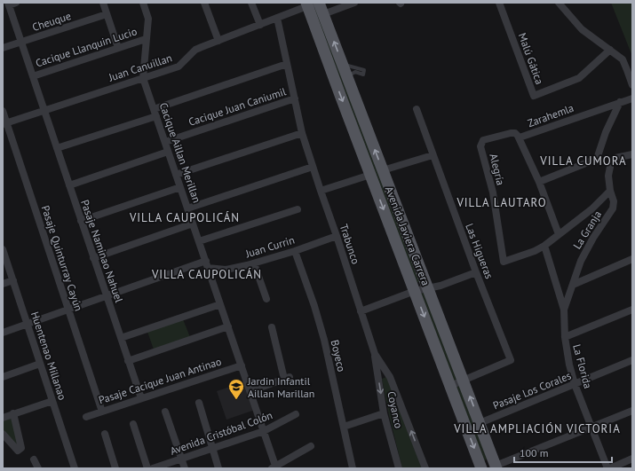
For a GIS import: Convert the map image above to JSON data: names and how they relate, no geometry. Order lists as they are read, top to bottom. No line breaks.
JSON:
{"streets":{"main road":["Avenida Javiera Carrera"],"street":["Cheuque","Cacique Llanquin Lucio","Malú Gática","Juan Canuillan","Cacique Juan Caniumil","Zarahemla","Cacique Aillan Merillan","Alegría","La Granja","Trabunco","Juan Currin","Pasaje Naminao Nahuel","Las Higueras","Pasaje Quinturray Cayún","Huentenao Millanao","Boyeco","La Florida","Pasaje Cacique Juan Antinao","Pasaje Los Corales","Coyanco","Avenida Cristóbal Colón"]},"crossings":[["Cheuque","Pasaje Naminao Nahuel"],["Cacique Llanquin Lucio","Cacique Aillan Merillan"],["Cacique Llanquin Lucio","Pasaje Naminao Nahuel"],["Juan Canuillan","Cacique Aillan Merillan"],["Juan Canuillan","Avenida Javiera Carrera"],["Juan Canuillan","Trabunco"],["Juan Canuillan","Pasaje Naminao Nahuel"],["Juan Canuillan","Pasaje Quinturray Cayún"],["Cacique Juan Caniumil","Cacique Aillan Merillan"],["Cacique Juan Caniumil","Trabunco"],["Zarahemla","Alegría"],["Cacique Aillan Merillan","Juan Currin"],["Cacique Aillan Merillan","Pasaje Cacique Juan Antinao"],["Cacique Aillan Merillan","Avenida Cristóbal Colón"],["Alegría","La Florida"],["La Granja","La Florida"],["Avenida Javiera Carrera","Las Higueras"],["Avenida Javiera Carrera","Pasaje Los Corales"],["Trabunco","Juan Currin"],["Trabunco","Coyanco"],["Juan Currin","Pasaje Naminao Nahuel"],["Juan Currin","Pasaje Quinturray Cayún"],["Juan Currin","Huentenao Millanao"],["Juan Currin","Boyeco"],["Pasaje Naminao Nahuel","Pasaje Cacique Juan Antinao"],["Pasaje Quinturray Cayún","Pasaje Cacique Juan Antinao"],["La Florida","Pasaje Los Corales"]],"one_way":["Coyanco"],"districts":["VILLA CUMORA","VILLA LAUTARO","VILLA CAUPOLICÁN","VILLA CAUPOLICÁN","VILLA AMPLIACIÓN VICTORIA"],"places":{"school or university":["Jardin Infantil Aillan Marillan"]},"scale_bar":"100 m"}
